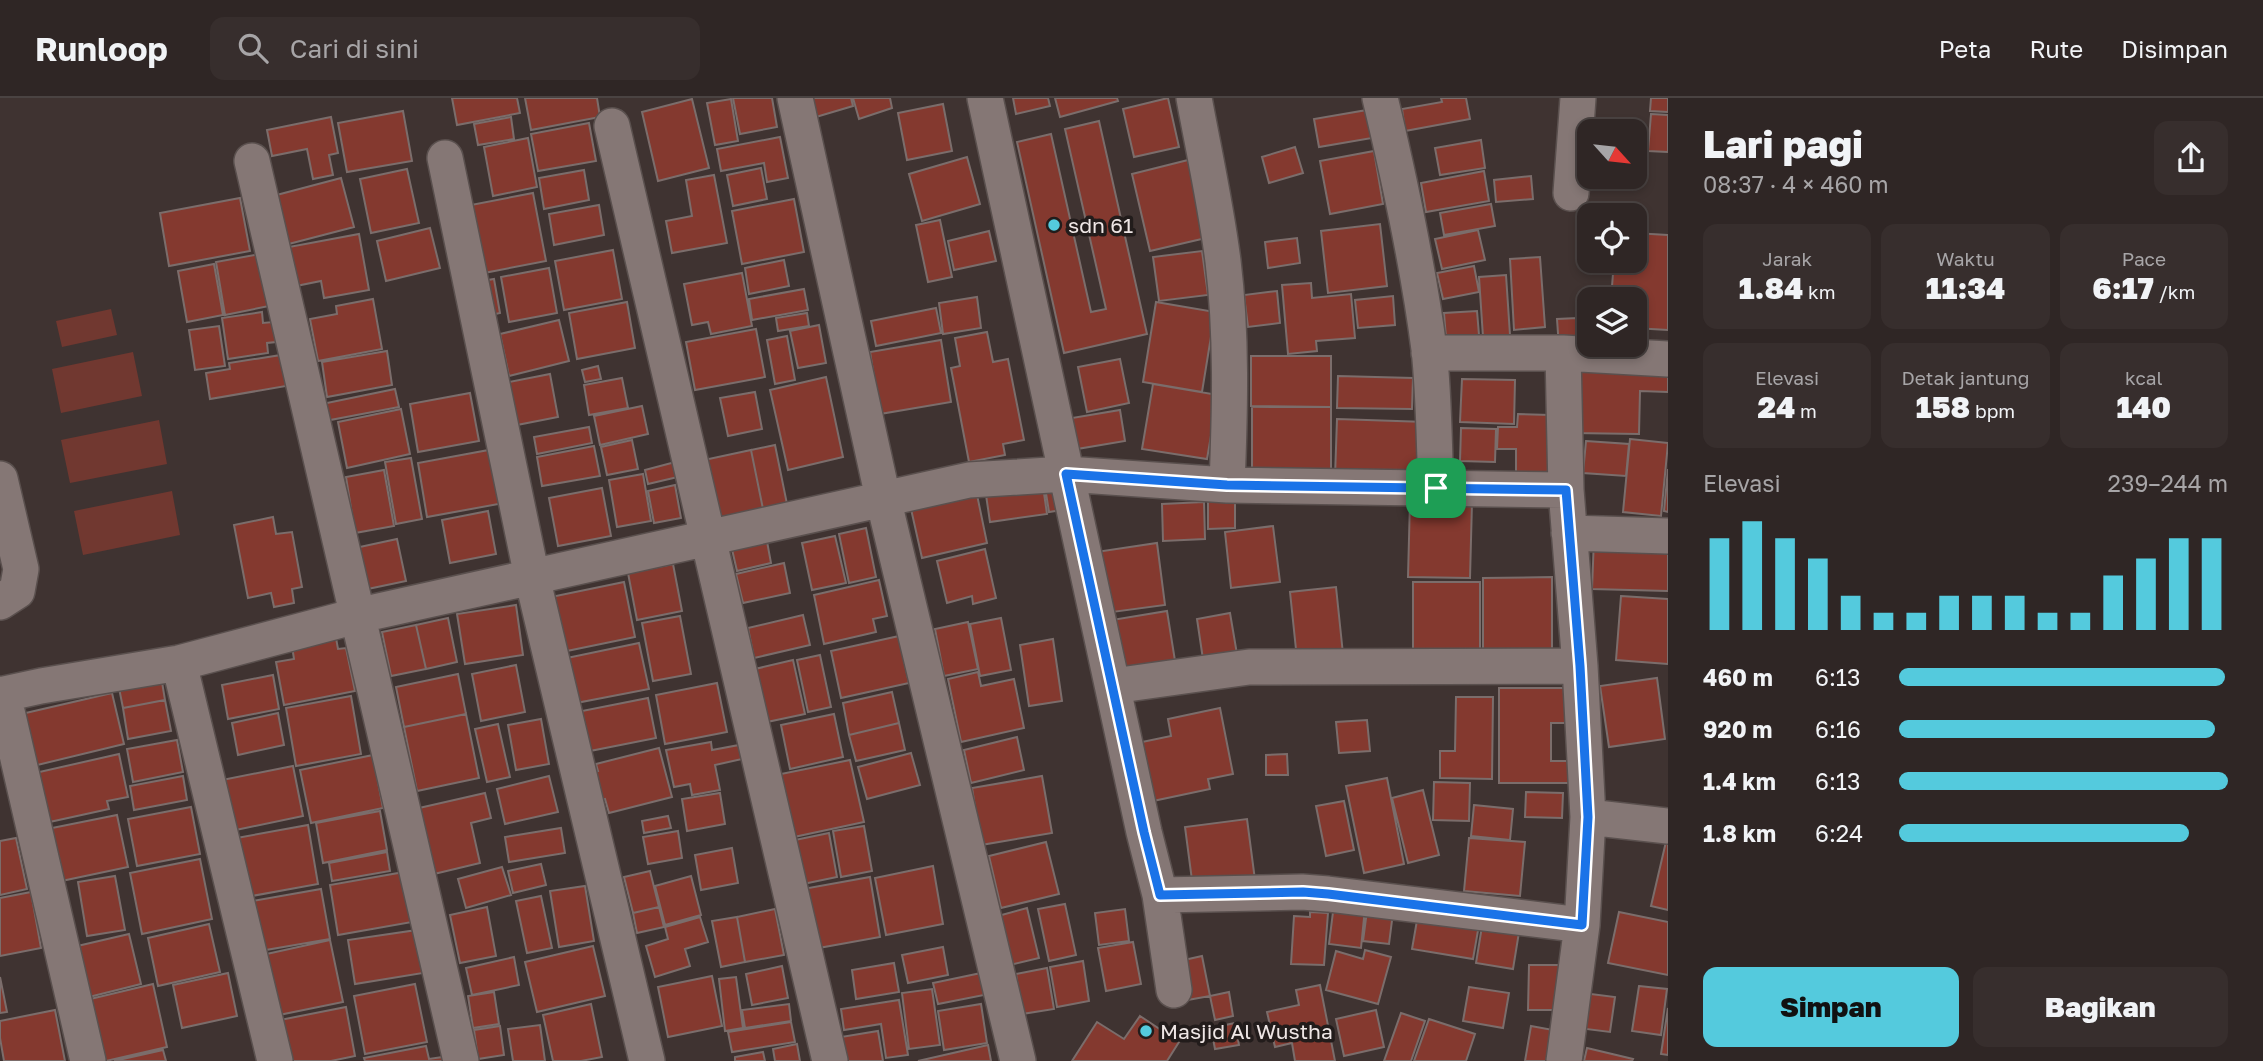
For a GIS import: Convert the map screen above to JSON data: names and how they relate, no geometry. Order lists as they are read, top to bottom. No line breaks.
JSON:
{"places":["sdn 61","Masjid Al Wustha"],"north":"bottom right","page":{"header":"Runloop","search":"Cari di sini","nav":["Peta","Rute","Disimpan"],"heading":["Lari pagi","08:37 · 4 × 460 m"],"stats":[["Jarak","1.84 km"],["Waktu","11:34"],["Pace","6:17 /km"],["Elevasi","24 m"],["Detak jantung","158 bpm"],["kcal","140"]],"chart":["Elevasi","239–244 m"],"list":[{"name":"460 m","note":"6:13"},{"name":"920 m","note":"6:16"},{"name":"1.4 km","note":"6:13"},{"name":"1.8 km","note":"6:24"}],"buttons":["Simpan","Bagikan"]}}
